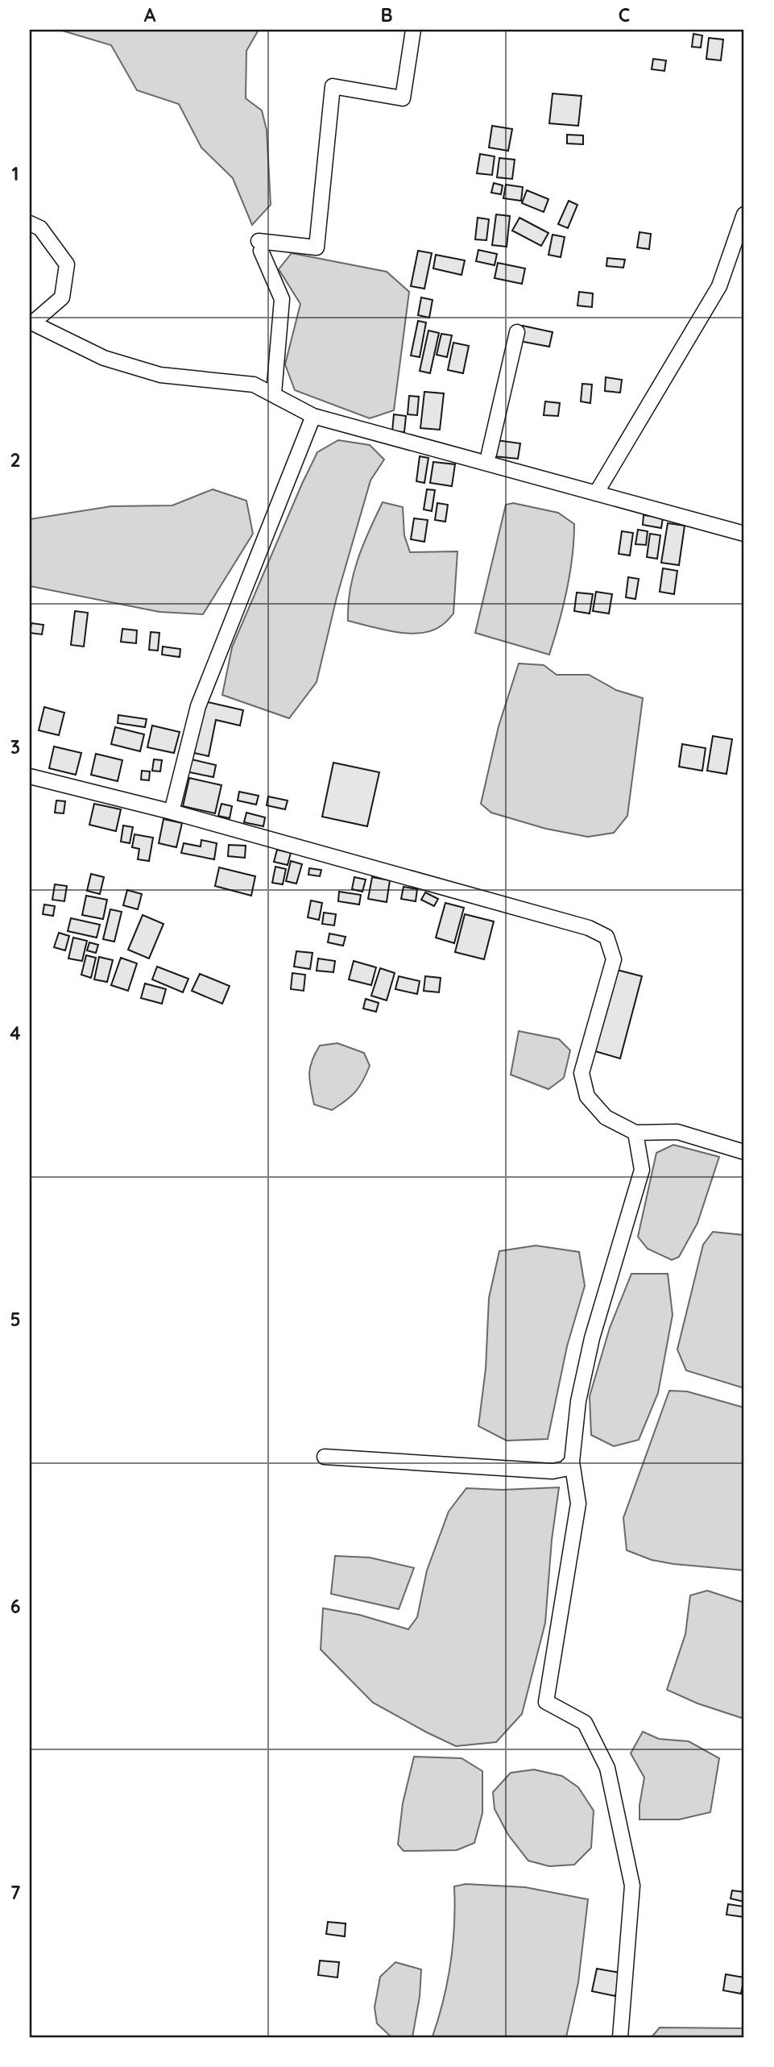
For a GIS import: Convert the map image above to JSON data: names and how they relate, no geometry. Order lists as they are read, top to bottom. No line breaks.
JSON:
{"grid":{"columns":["A","B","C"],"rows":["1","2","3","4","5","6","7"]}}
